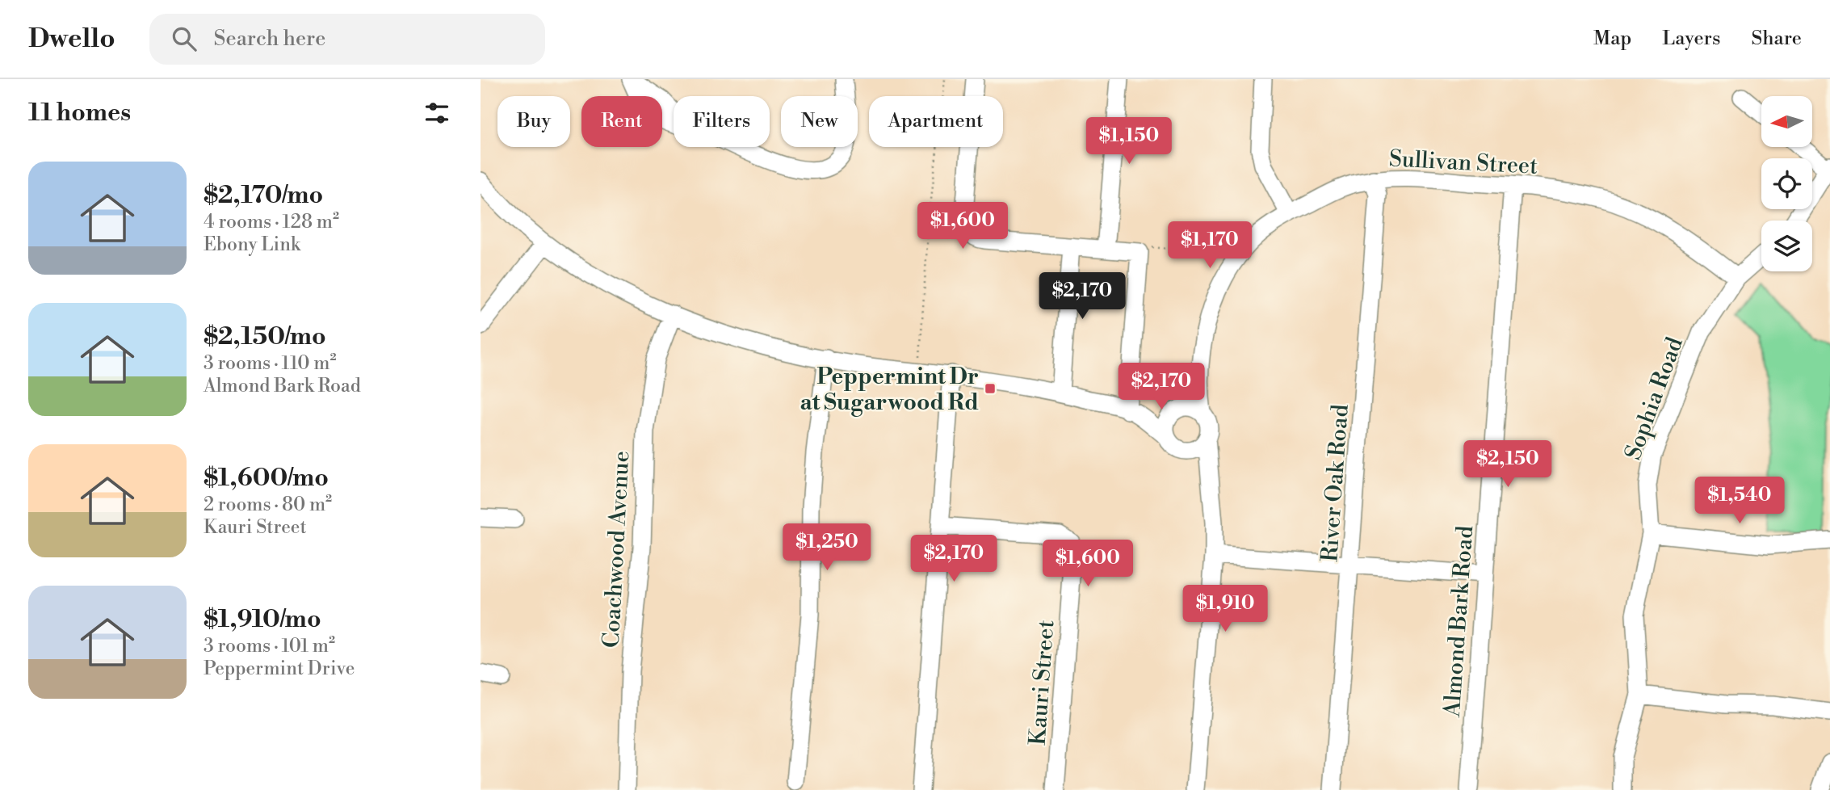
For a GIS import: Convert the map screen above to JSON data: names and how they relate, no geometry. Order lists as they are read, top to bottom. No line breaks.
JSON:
{"streets":{"street":["Sullivan Street","Sophia Road","River Oak Road","Coachwood Avenue","Almond Bark Road","Kauri Street"]},"crossings":[["Sullivan Street","Sophia Road"],["Sullivan Street","River Oak Road"],["Sullivan Street","Almond Bark Road"]],"places":{"transit":["Peppermint Dr at Sugarwood Rd"]},"north":"left","page":{"header":"Dwello","search":"Search here","nav":["Map","Layers","Share"],"heading":"11 homes","chip":["Buy","Rent","Filters","New","Apartment"],"price":["$1,150","$1,600","$1,170","$2,170","$2,170","$2,150","$1,540","$1,250","$2,170","$1,600","$1,910"],"list":[{"name":"$2,170/mo","note":"4 rooms · 128 m² · Ebony Link"},{"name":"$2,150/mo","note":"3 rooms · 110 m² · Almond Bark Road"},{"name":"$1,600/mo","note":"2 rooms · 80 m² · Kauri Street"},{"name":"$1,910/mo","note":"3 rooms · 101 m² · Peppermint Drive"}]}}
